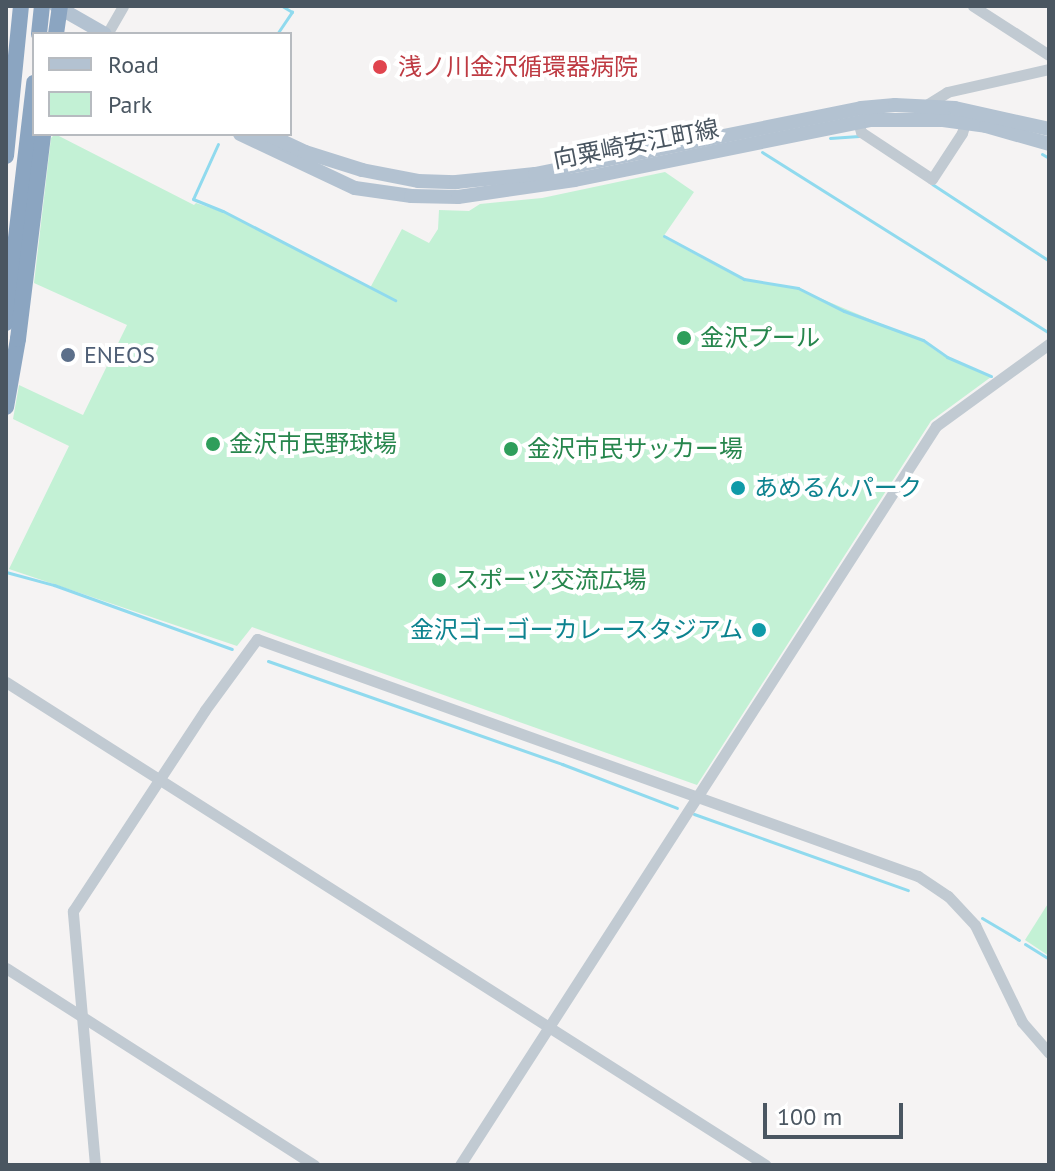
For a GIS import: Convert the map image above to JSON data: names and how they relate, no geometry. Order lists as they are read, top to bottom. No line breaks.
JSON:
{"streets":{"main road":["向粟崎安江町線"]},"places":["浅ノ川金沢循環器病院","金沢プール","ENEOS","金沢市民野球場","金沢市民サッカー場","あめるんパーク","スポーツ交流広場","金沢ゴーゴーカレースタジアム"],"legend":["Road","Park"],"scale_bar":"100 m"}
